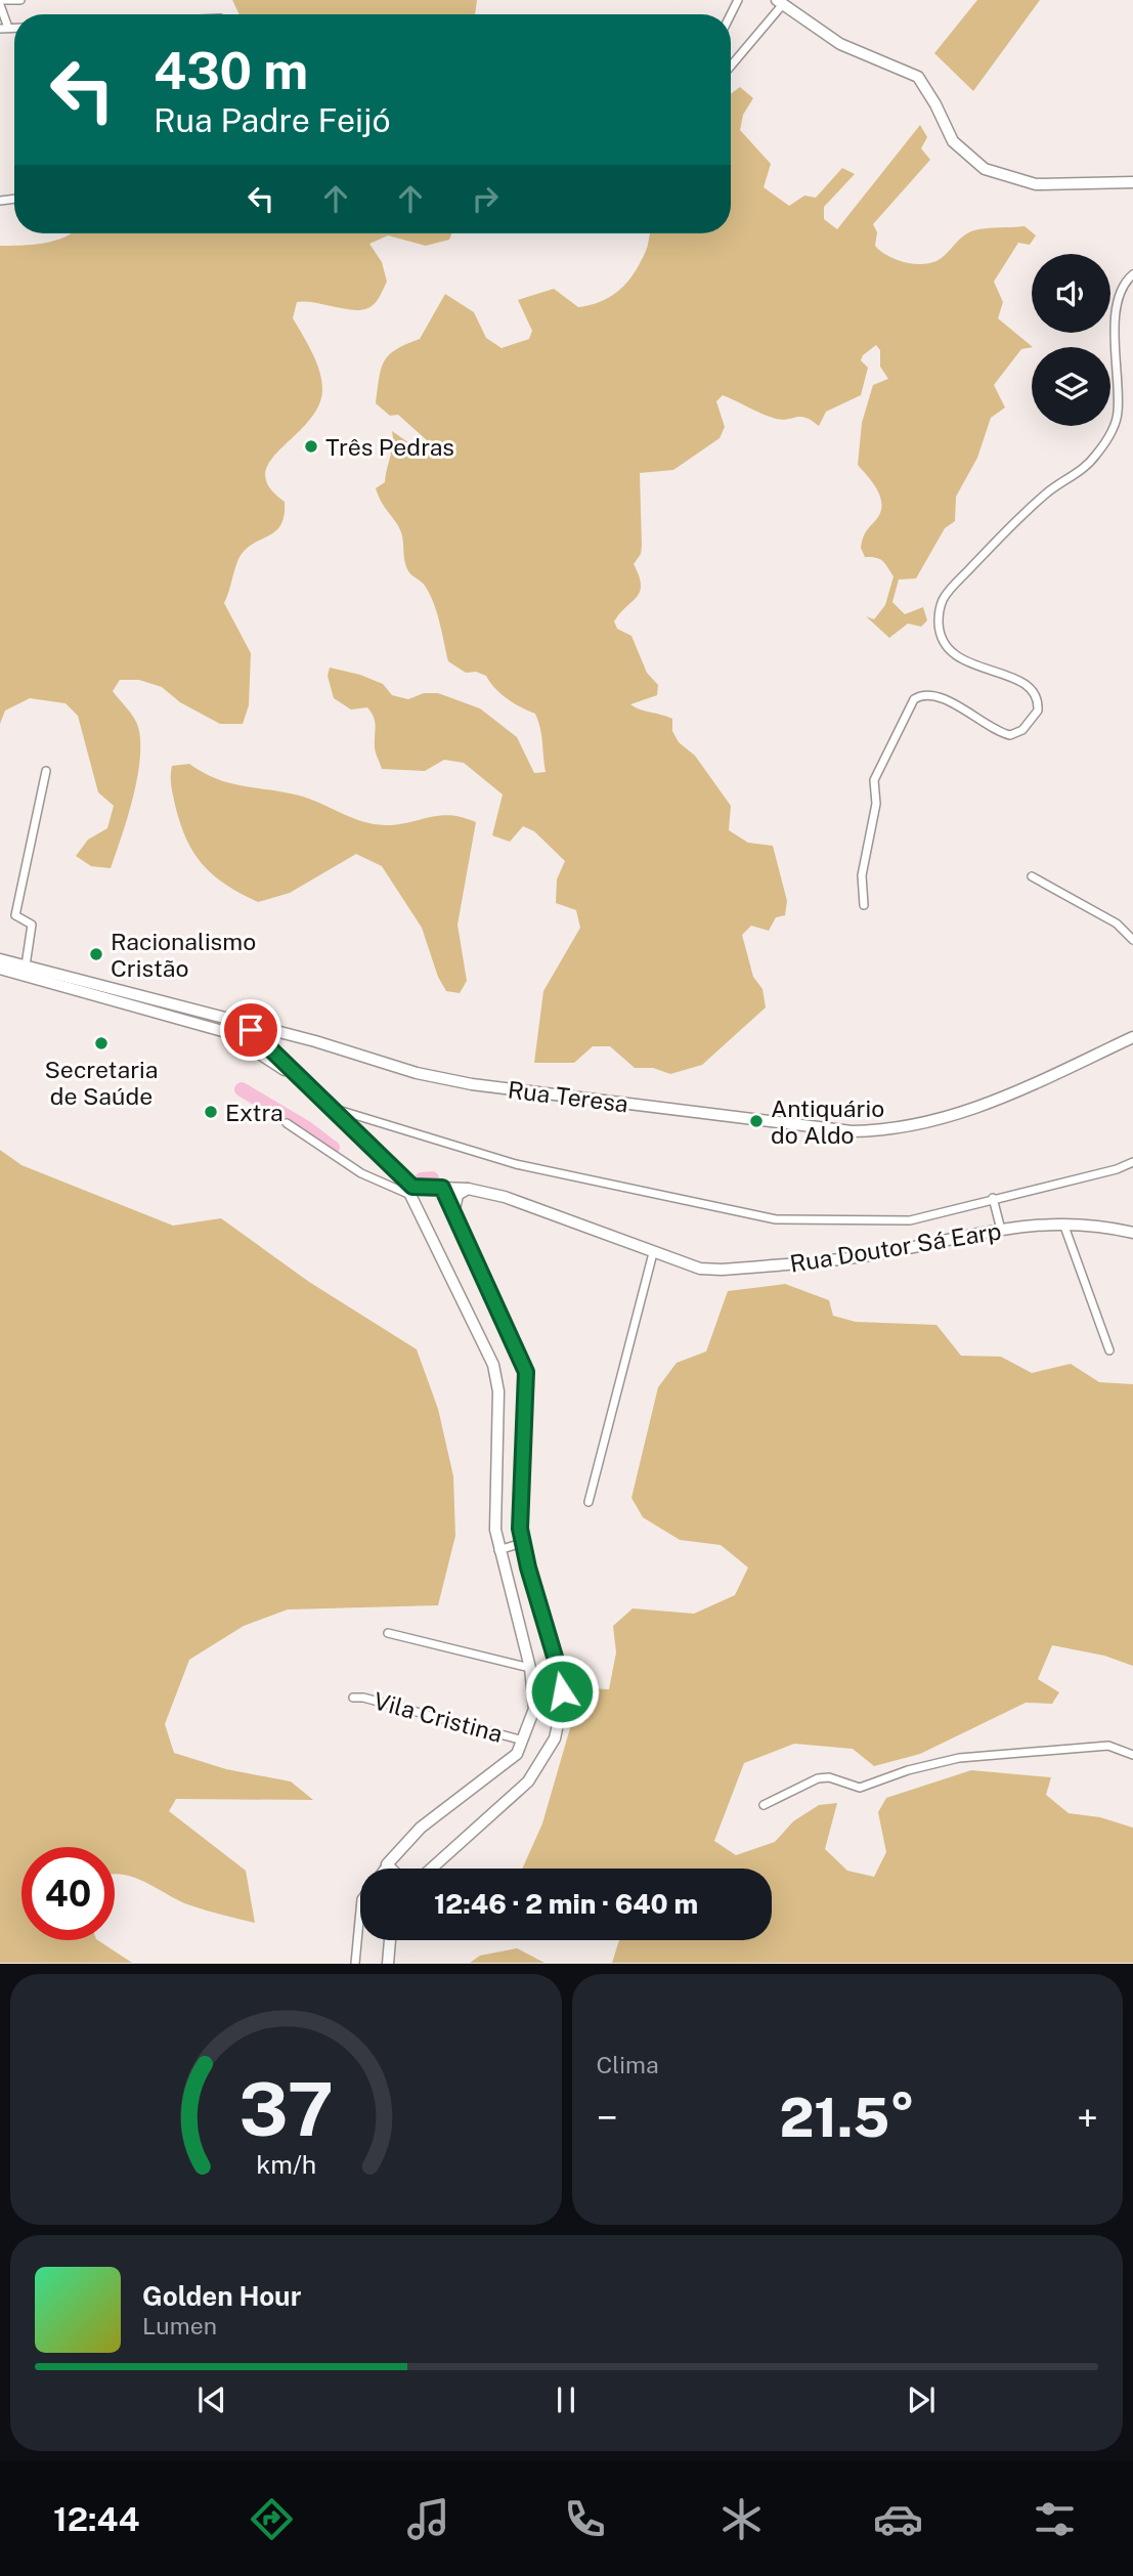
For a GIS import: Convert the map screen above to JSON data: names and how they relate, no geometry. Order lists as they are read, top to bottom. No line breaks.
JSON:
{"streets":{"main road":["Rua Teresa","Rua Doutor Sá Earp"],"street":["Vila Cristina"]},"places":["Três Pedras","Racionalismo Cristão","Secretaria de Saúde","Extra","Antiquário do Aldo"],"page":{"turn":["430 m","Rua Padre Feijó"],"limit":"40","trip":"12:46 · 2 min · 640 m","tile":"Clima","heat":["−","21.5°","+"],"song":["Golden Hour","Lumen"],"tabs":"12:44","gauge":["37","km/h"]}}
